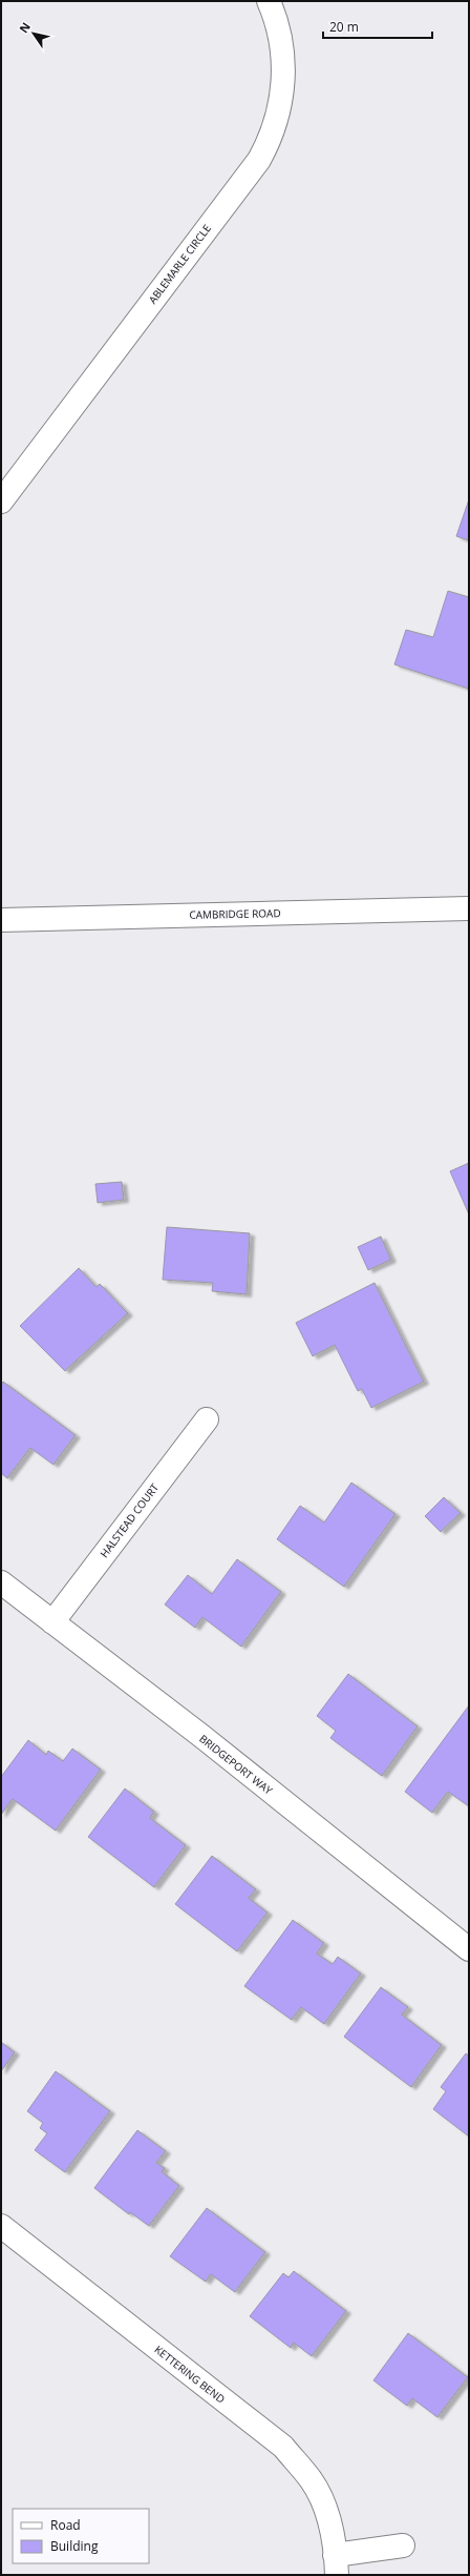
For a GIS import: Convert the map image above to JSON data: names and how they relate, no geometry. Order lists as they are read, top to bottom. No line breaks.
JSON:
{"streets":{"street":["ABLEMARLE CIRCLE","CAMBRIDGE ROAD","HALSTEAD COURT","BRIDGEPORT WAY","KETTERING BEND"]},"crossings":[["HALSTEAD COURT","BRIDGEPORT WAY"]],"legend":["Road","Building"],"scale_bar":"20 m","north":"top left"}
